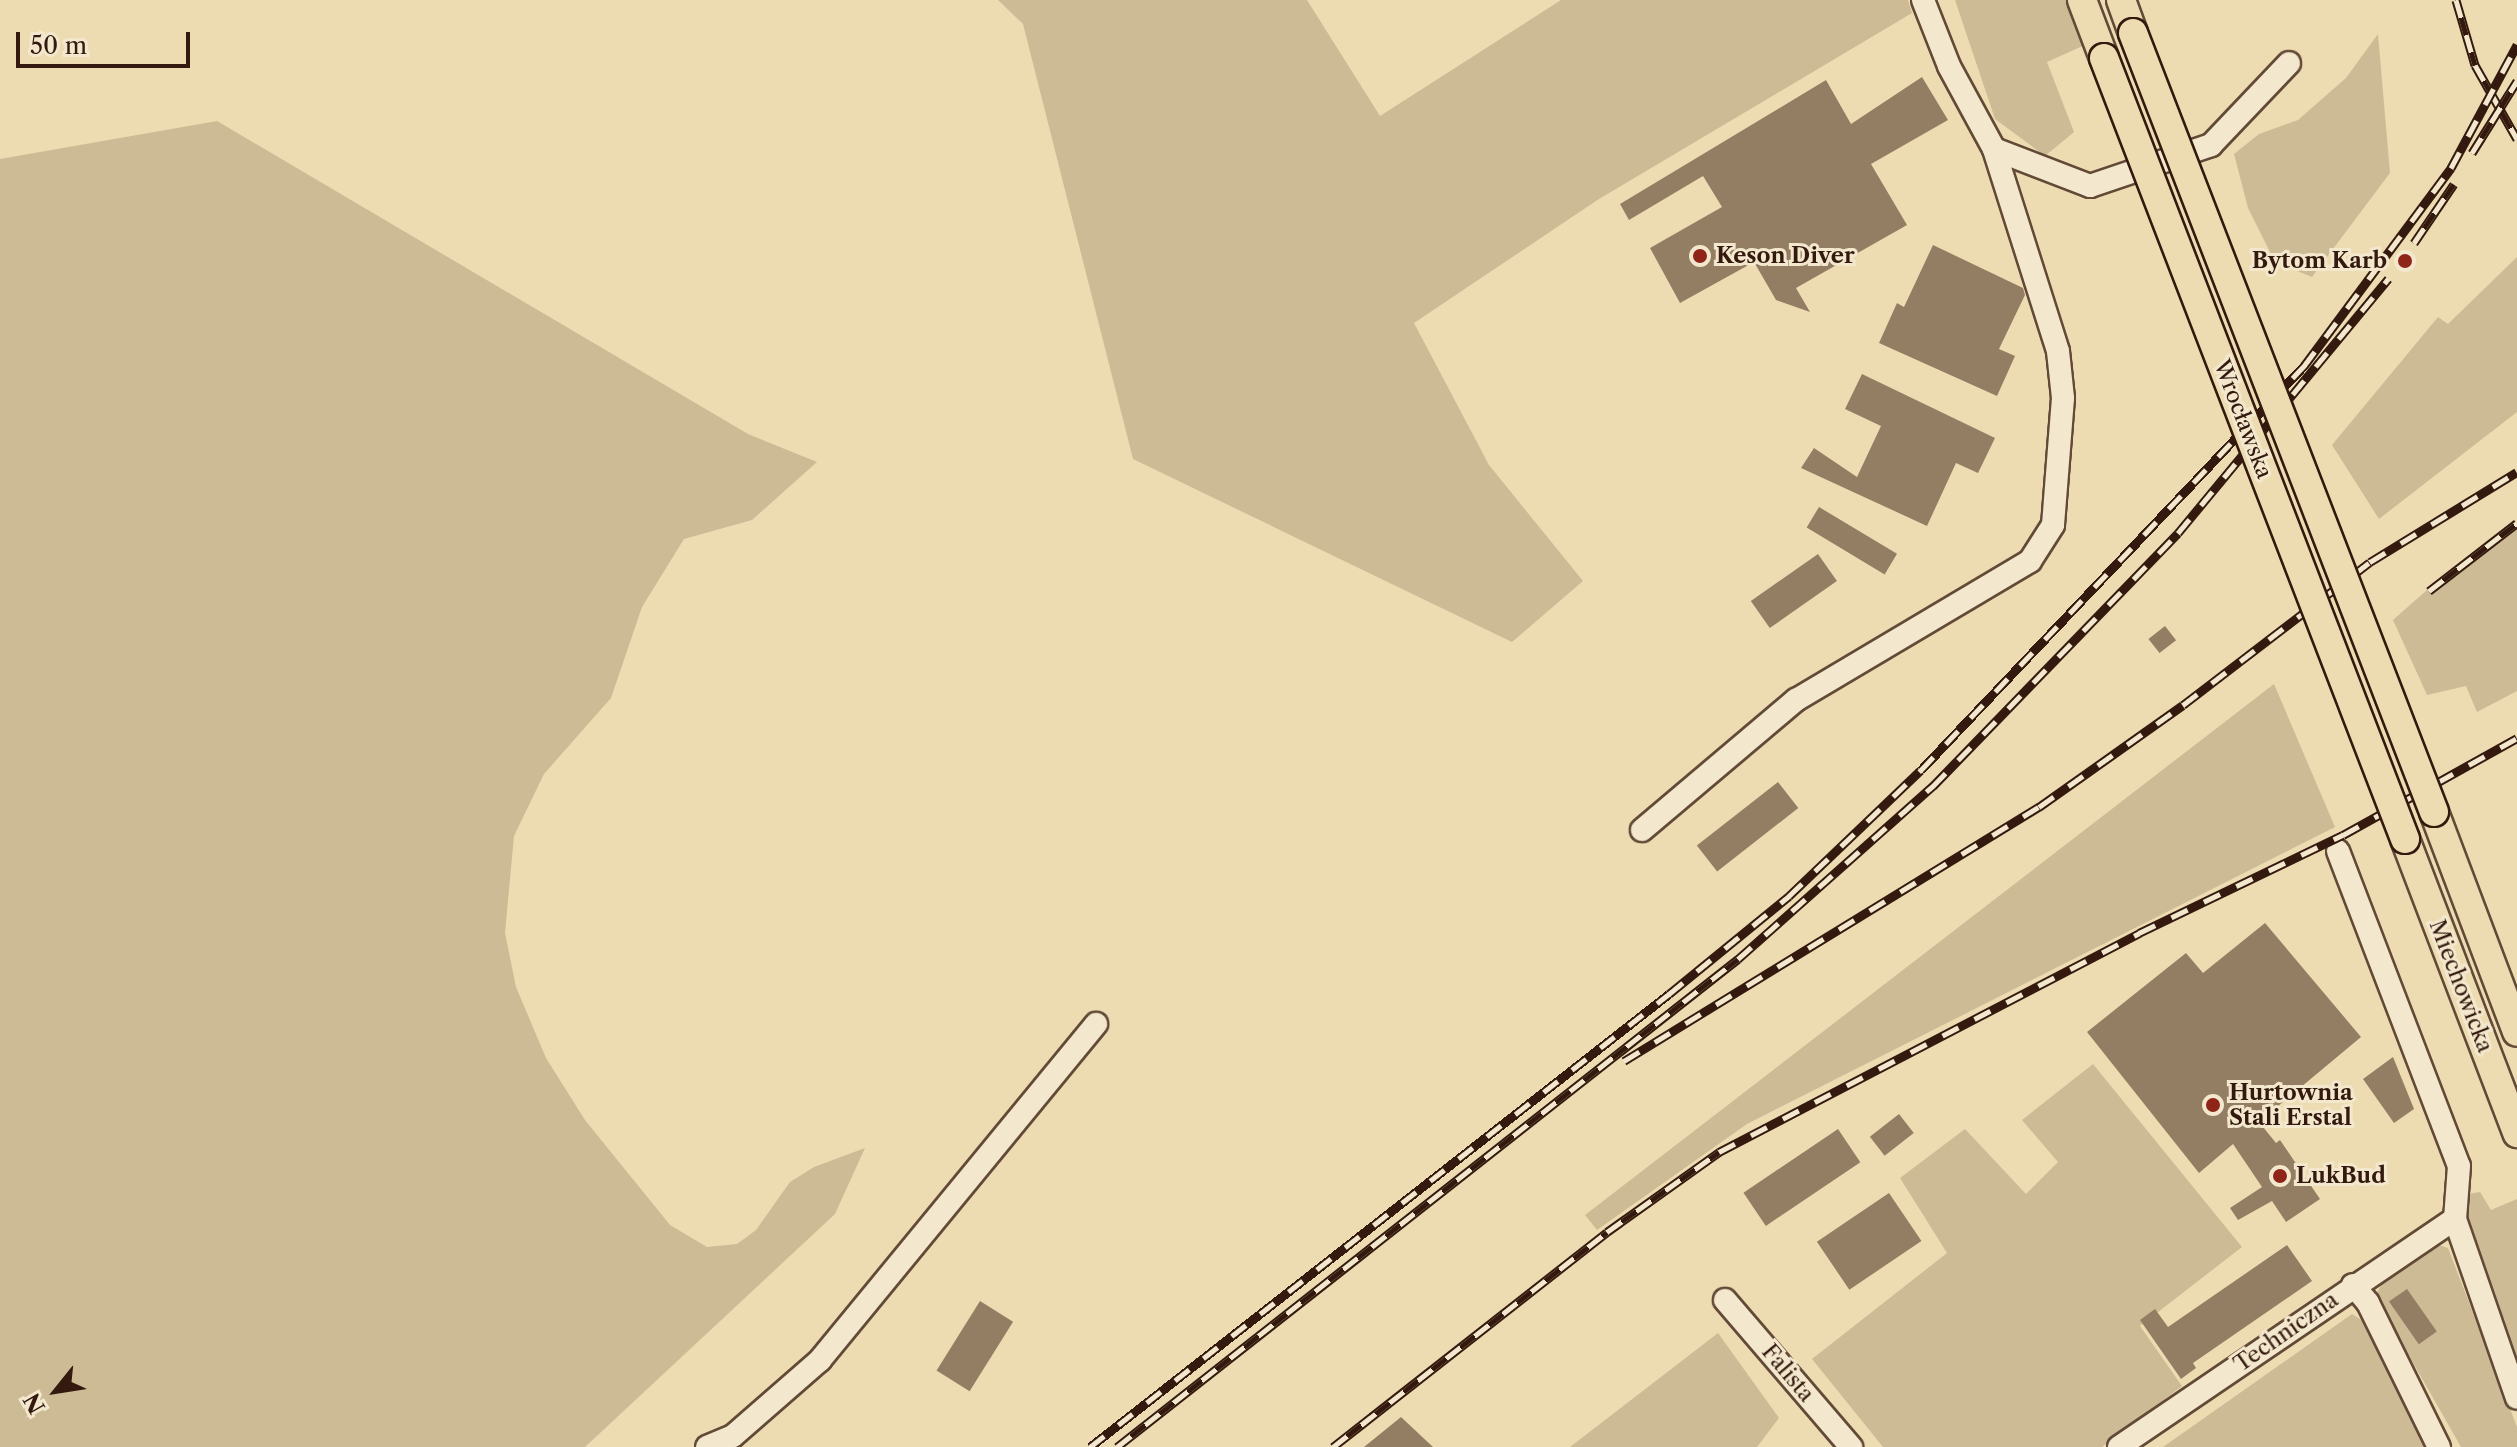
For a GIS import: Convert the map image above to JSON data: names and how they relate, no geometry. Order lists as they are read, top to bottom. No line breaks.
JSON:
{"streets":{"main road":["Wrocławska","Miechowicka"],"street":["Techniczna","Falista"]},"crossings":[["Wrocławska","Miechowicka"]],"places":["Keson Diver","Bytom Karb","Hurtownia Stali Erstal","LukBud"],"scale_bar":"50 m","north":"bottom left"}
